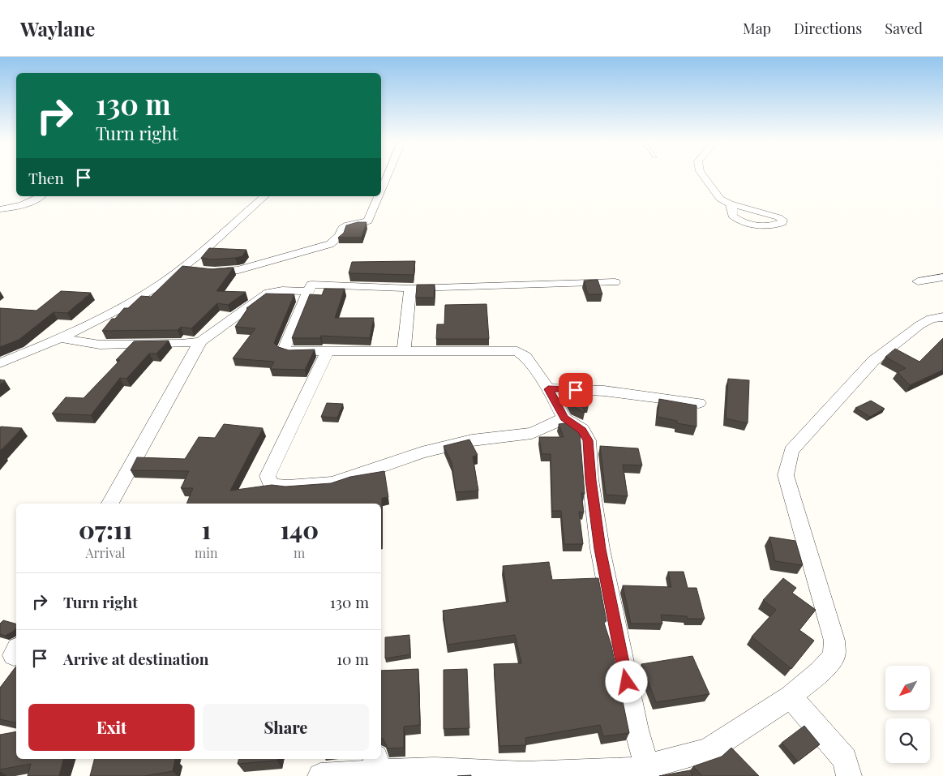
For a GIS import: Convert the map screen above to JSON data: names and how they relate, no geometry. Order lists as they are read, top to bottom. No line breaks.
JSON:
{"north":"bottom left","page":{"header":"Waylane","nav":["Map","Directions","Saved"],"turn":["130 m","Turn right"],"then":"Then","eta":["07:11","Arrival","1","min","140","m"],"list":[{"name":"Turn right","value":"130 m"},{"name":"Arrive at destination","value":"10 m"}],"buttons":["Exit","Share"]}}
